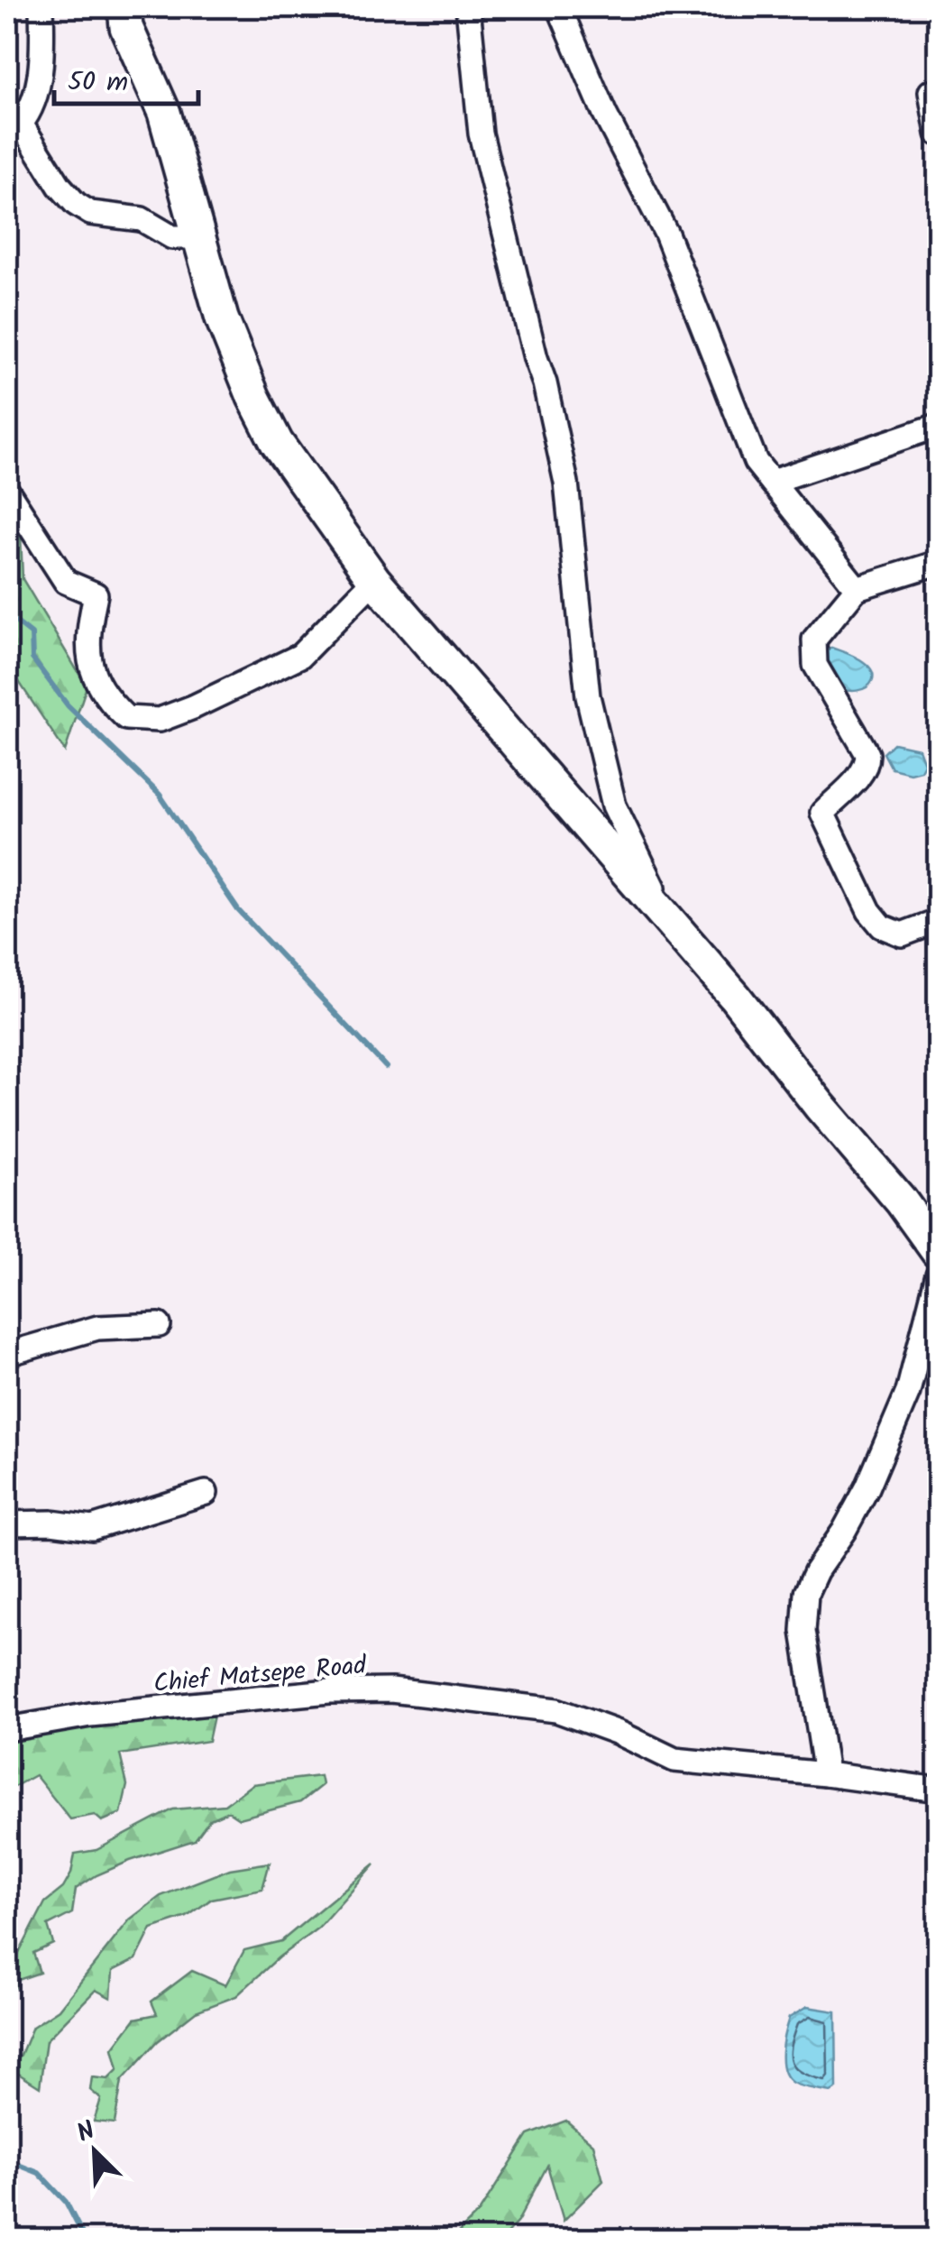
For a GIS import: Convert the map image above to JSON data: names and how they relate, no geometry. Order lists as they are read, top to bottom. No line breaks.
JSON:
{"streets":{"street":["Chief Matsepe Road"]},"scale_bar":"50 m","north":"top left"}
